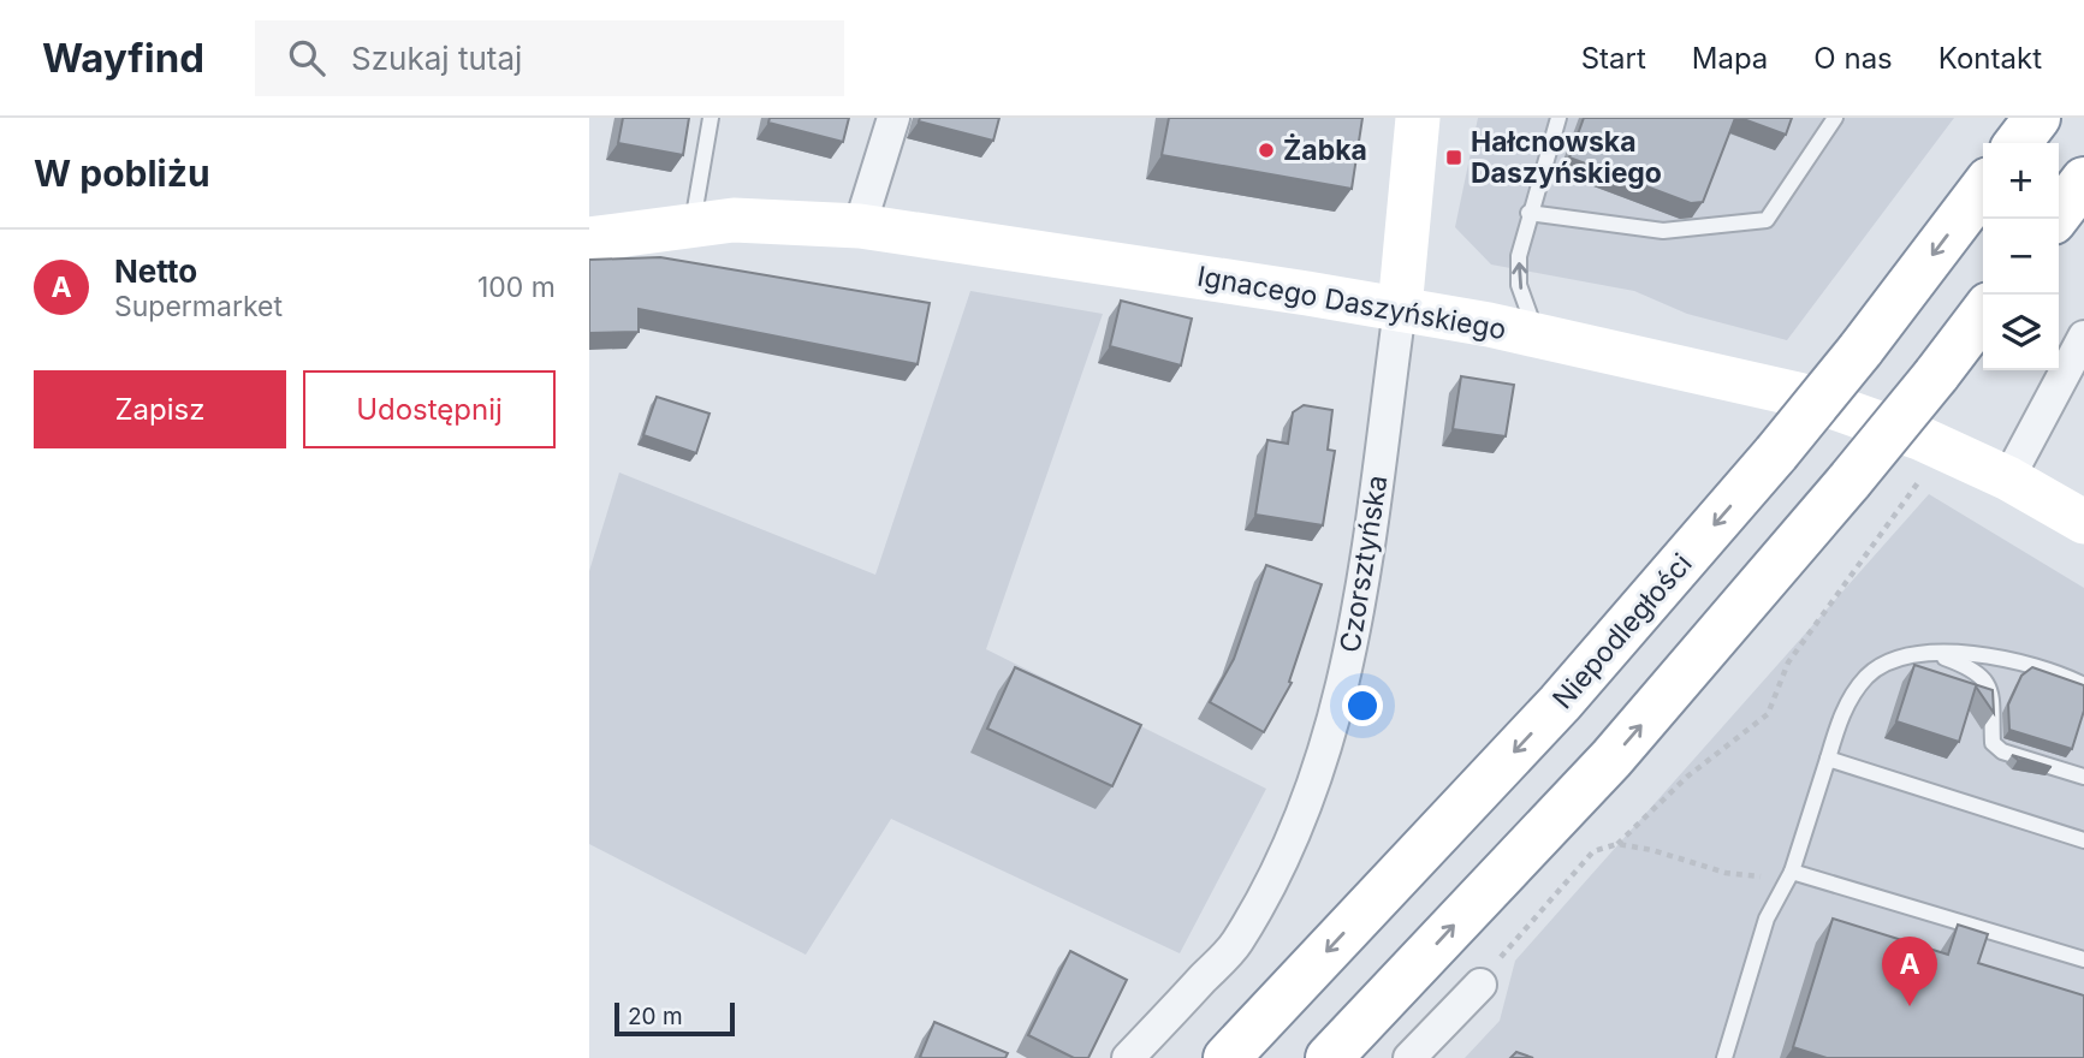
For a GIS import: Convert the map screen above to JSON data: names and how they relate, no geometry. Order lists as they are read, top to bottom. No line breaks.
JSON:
{"streets":{"highway":["Niepodległości"],"street":["Ignacego Daszyńskiego","Czorsztyńska"]},"crossings":[["Ignacego Daszyńskiego","Czorsztyńska"]],"places":{"other":["Żabka"],"transit":["Hałcnowska Daszyńskiego"]},"scale_bar":"20 m","page":{"header":"Wayfind","search":"Szukaj tutaj","nav":["Start","Mapa","O nas","Kontakt"],"heading":"W pobliżu","map_buttons":["+","−"],"list":[{"mark":"A","name":"Netto","note":"Supermarket","value":"100 m"}],"buttons":["Zapisz","Udostępnij"],"pins":"A","scale":"20 m"}}
